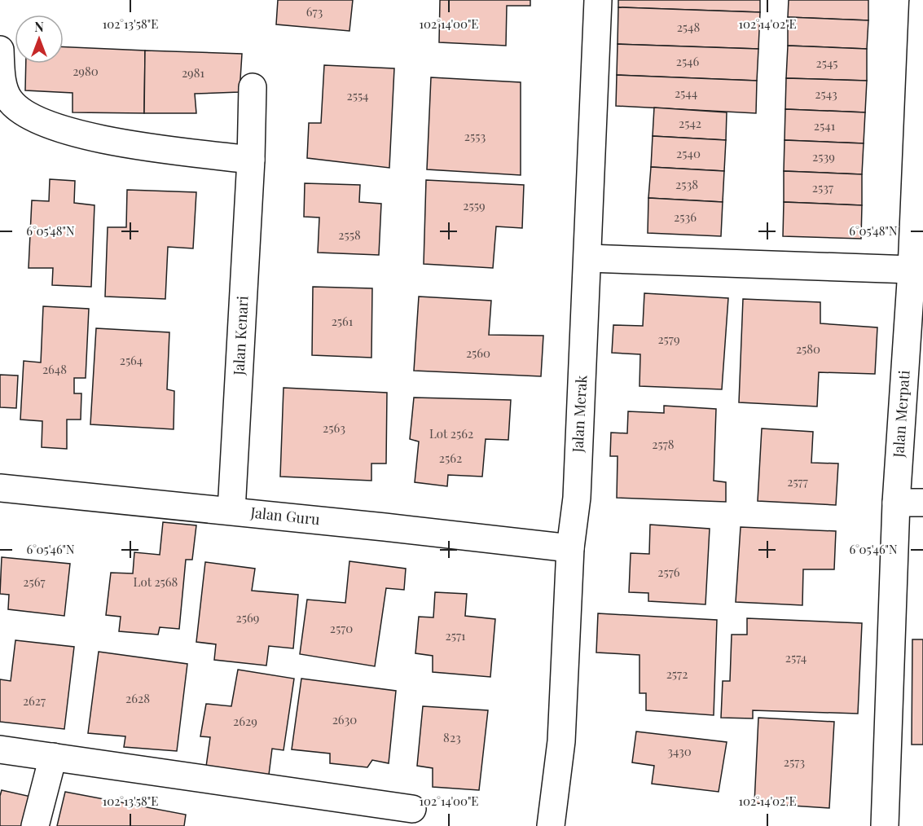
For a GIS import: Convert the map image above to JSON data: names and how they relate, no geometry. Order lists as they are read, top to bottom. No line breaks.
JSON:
{"streets":{"street":["Jalan Kenari","Jalan Merak","Jalan Merpati","Jalan Guru"]},"crossings":[["Jalan Kenari","Jalan Guru"],["Jalan Merak","Jalan Guru"]],"house_numbers":["673","2548","2546","2545","2980","2981","2544","2543","2554","2542","2541","2553","2540","2539","2538","2537","2559","2536","2558","2561","2579","2580","2560","2564","2648","2563","Lot 2562","2578","2562","2577","2576","2567","Lot 2568","2569","2570","2571","2574","2572","2628","2627","2630","2629","823","3430","2573"],"north":"top","coordinates":["102°13'58\"E","102°14'00\"E","102°14'02\"E","6°05'48\"N","6°05'46\"N"]}
